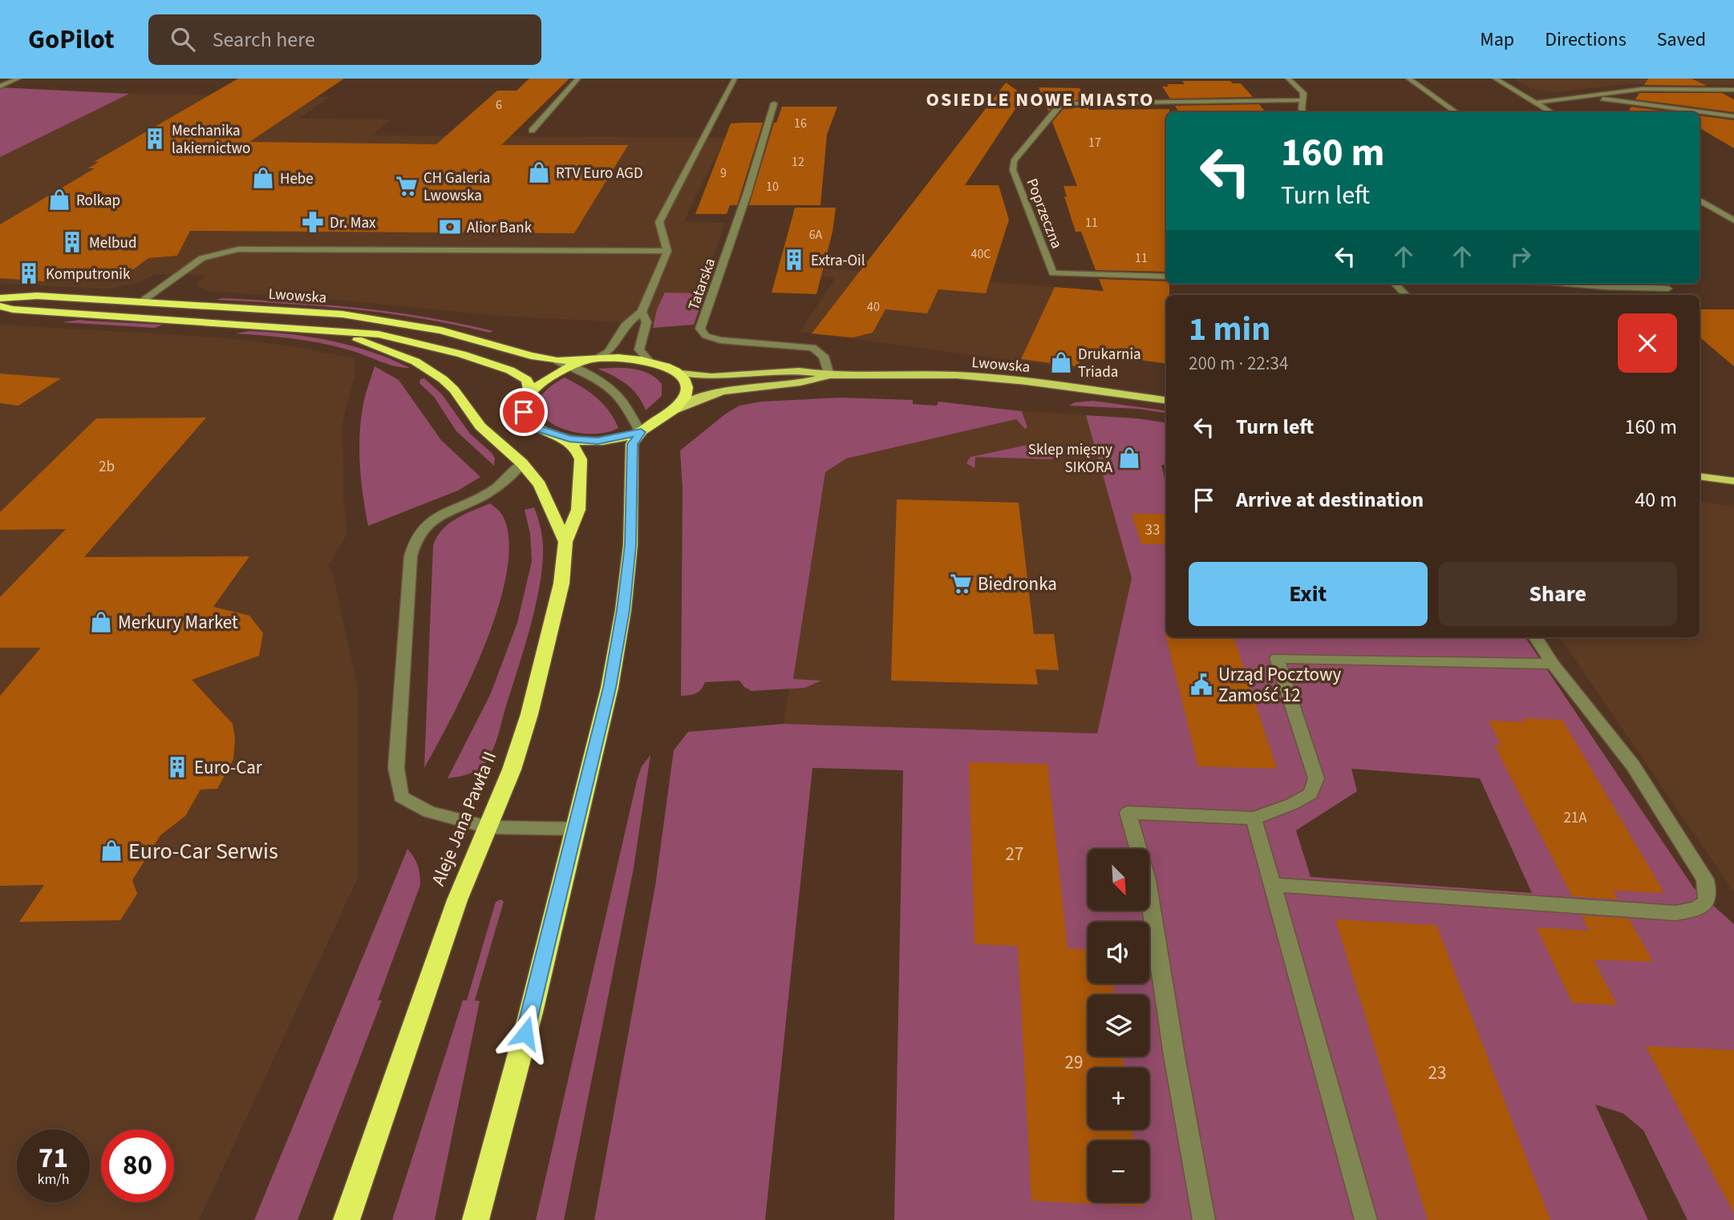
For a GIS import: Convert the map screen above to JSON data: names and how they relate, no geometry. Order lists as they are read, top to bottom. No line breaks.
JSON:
{"streets":{"highway":["Lwowska","Aleje Jana Pawła II"],"street":["Poprzeczna","Tatarska"]},"crossings":[["Tatarska","Lwowska"]],"districts":["OSIEDLE NOWE MIASTO"],"places":{"building":["Mechanika lakiernictwo","Melbud","Extra-Oil","Komputronik","Euro-Car"],"shop":["RTV Euro AGD","Hebe","Rolkap","Drukarnia Triada","Sklep mięsny SIKORA","Merkury Market","Euro-Car Serwis"],"supermarket":["CH Galeria Lwowska","Biedronka"],"pharmacy":["Dr. Max"],"bank":["Alior Bank"],"public building":["Urząd Pocztowy Zamość 12"]},"house_numbers":["6","16","17","12","9","10","11","6A","40C","11","40","2b","33","21A","27","29","23"],"north":"bottom right","page":{"header":"GoPilot","search":"Search here","nav":["Map","Directions","Saved"],"turn":["160 m","Turn left"],"heading":["1 min","200 m · 22:34"],"list":[{"name":"Turn left","value":"160 m"},{"name":"Arrive at destination","value":"40 m"}],"buttons":["Exit","Share"],"map_buttons":["+","−"],"speed":"71 km/h","limit":"80"}}
